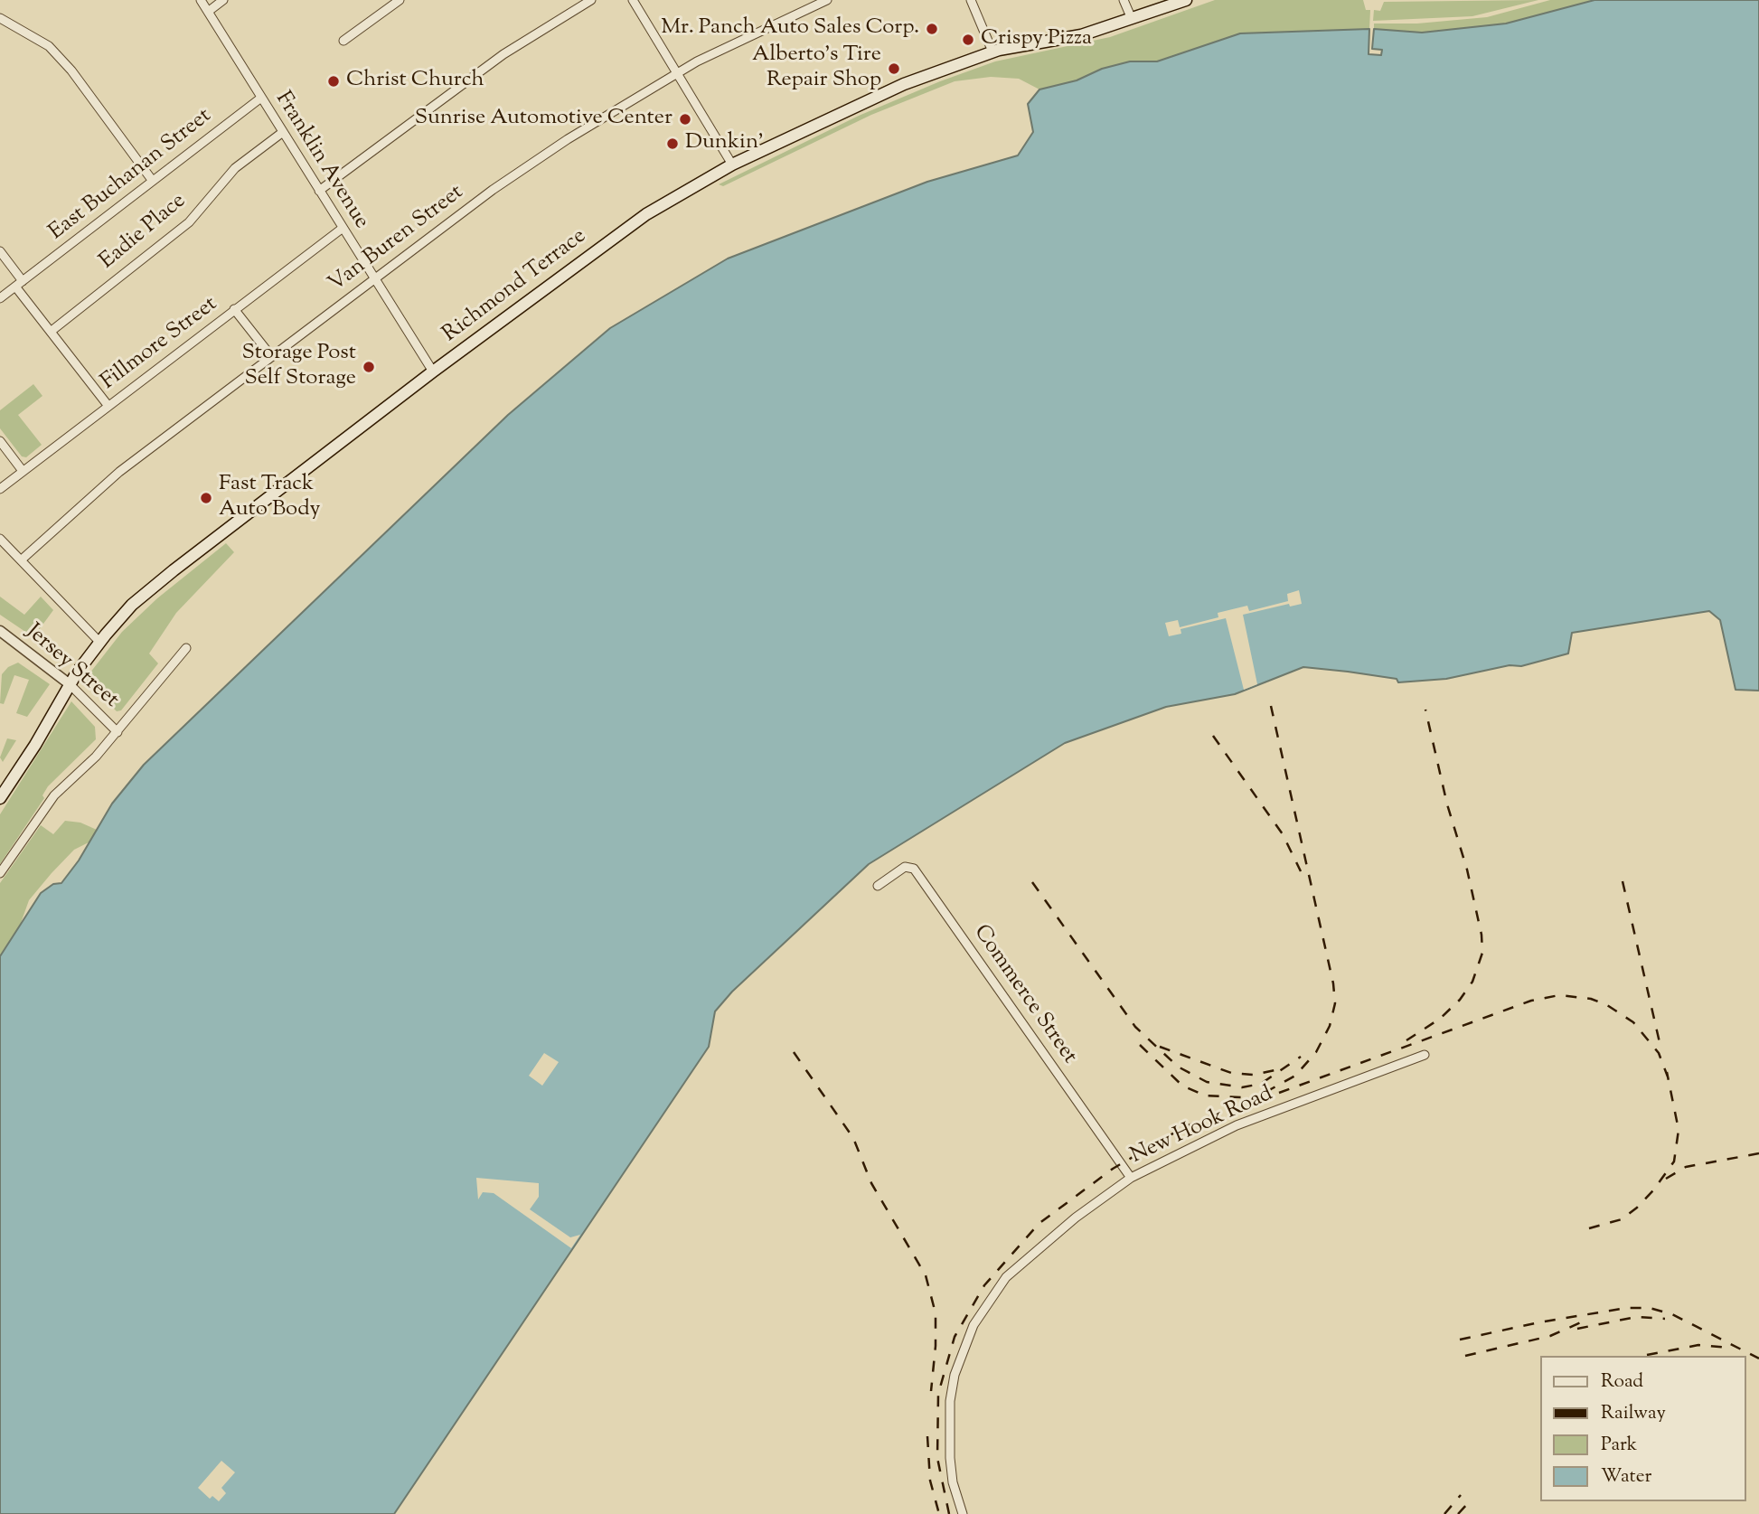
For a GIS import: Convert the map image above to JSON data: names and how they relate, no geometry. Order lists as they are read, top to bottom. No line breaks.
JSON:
{"streets":{"main road":["Richmond Terrace"],"street":["Franklin Avenue","East Buchanan Street","Eadie Place","Van Buren Street","Fillmore Street","Jersey Street","Commerce Street","New Hook Road"]},"crossings":[["Franklin Avenue","East Buchanan Street"],["Franklin Avenue","Eadie Place"],["Franklin Avenue","Van Buren Street"],["Franklin Avenue","Richmond Terrace"],["Franklin Avenue","Fillmore Street"],["Richmond Terrace","Jersey Street"],["Commerce Street","New Hook Road"]],"places":["Mr. Panch Auto Sales Corp.","Crispy Pizza","Alberto's Tire Repair Shop","Christ Church","Sunrise Automotive Center","Dunkin'","Storage Post Self Storage","Fast Track Auto Body"],"legend":["Road","Railway","Park","Water"]}
